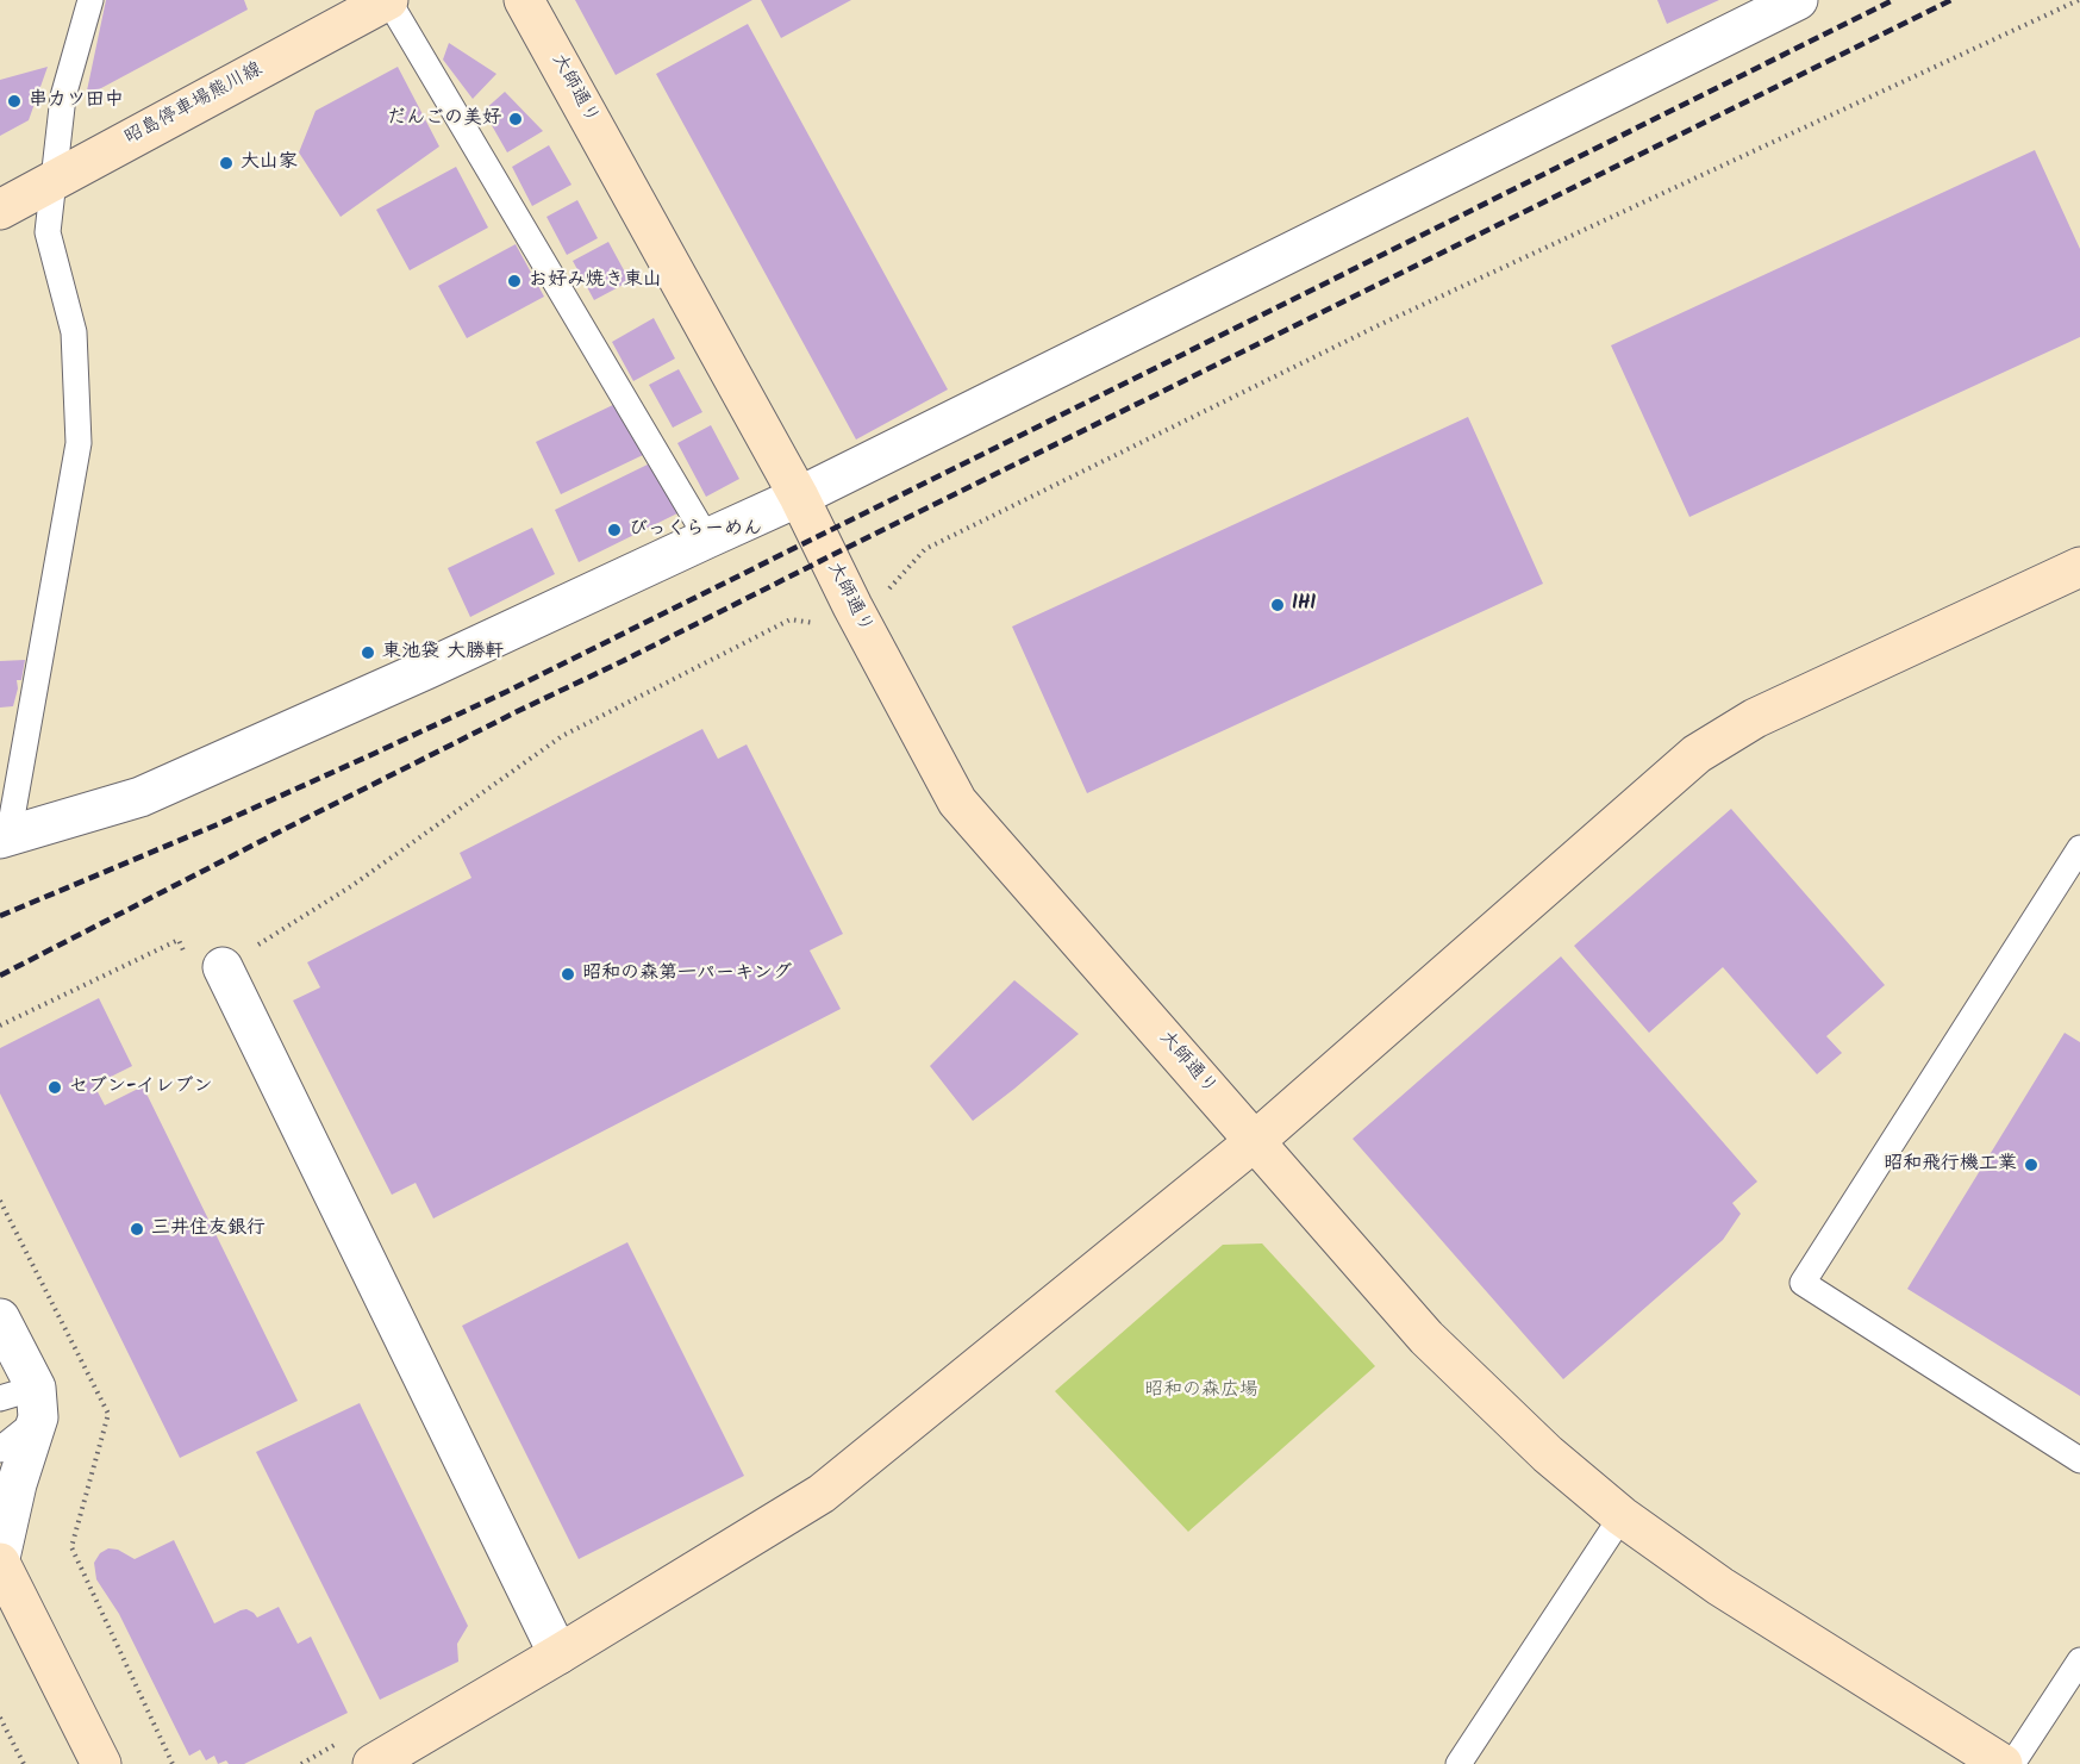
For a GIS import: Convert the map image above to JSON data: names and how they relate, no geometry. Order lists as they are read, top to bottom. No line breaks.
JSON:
{"streets":{"street":["大師通り","昭島停車場熊川線"]},"parks":["昭和の森広場"],"places":["串カツ田中","だんごの美好","大山家","お好み焼き東山","びっくらーめん","IHI","東池袋 大勝軒","昭和の森第一パーキング","セブン-イレブン","昭和飛行機工業","三井住友銀行"]}
